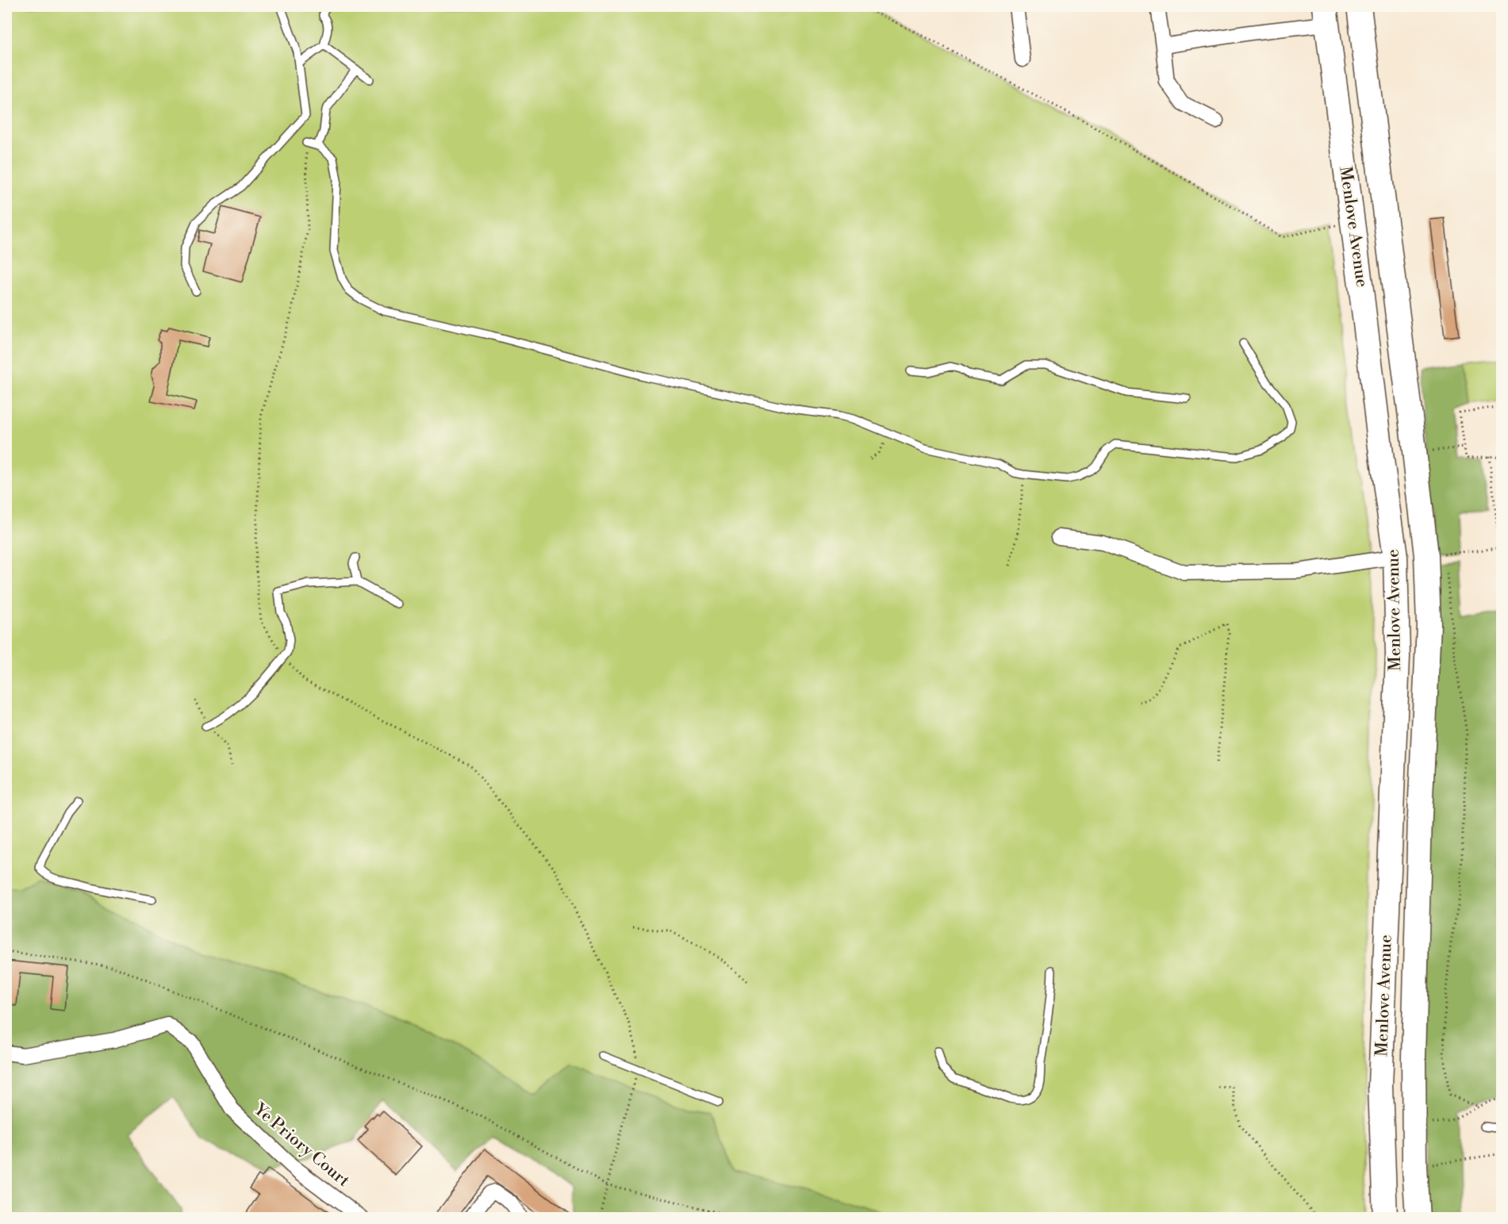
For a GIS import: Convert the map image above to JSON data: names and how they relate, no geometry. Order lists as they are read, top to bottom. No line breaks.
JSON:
{"streets":{"highway":["Menlove Avenue"],"street":["Ye Priory Court"]}}
